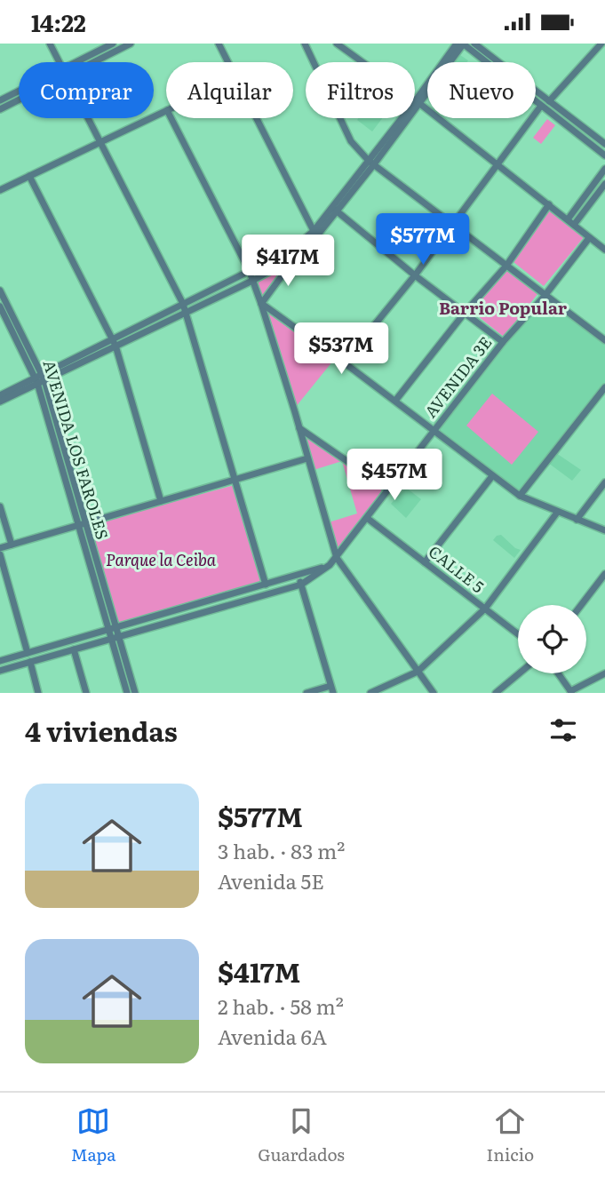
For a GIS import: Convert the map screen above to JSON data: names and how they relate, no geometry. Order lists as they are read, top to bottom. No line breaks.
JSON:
{"streets":{"street":["AVENIDA 3E","AVENIDA LOS FAROLES","CALLE 5"]},"crossings":[["AVENIDA 3E","AVENIDA LOS FAROLES"],["AVENIDA 3E","CALLE 5"]],"districts":["Barrio Popular"],"parks":["Parque la Ceiba"],"page":{"status":"14:22","chip":["Comprar","Alquilar","Filtros","Nuevo"],"price":["$577M","$417M","$537M","$457M"],"heading":"4 viviendas","list":[{"name":"$577M","note":"3 hab. · 83 m² · Avenida 5E"},{"name":"$417M","note":"2 hab. · 58 m² · Avenida 6A"}],"tabs":["Mapa","Guardados","Inicio"]}}
